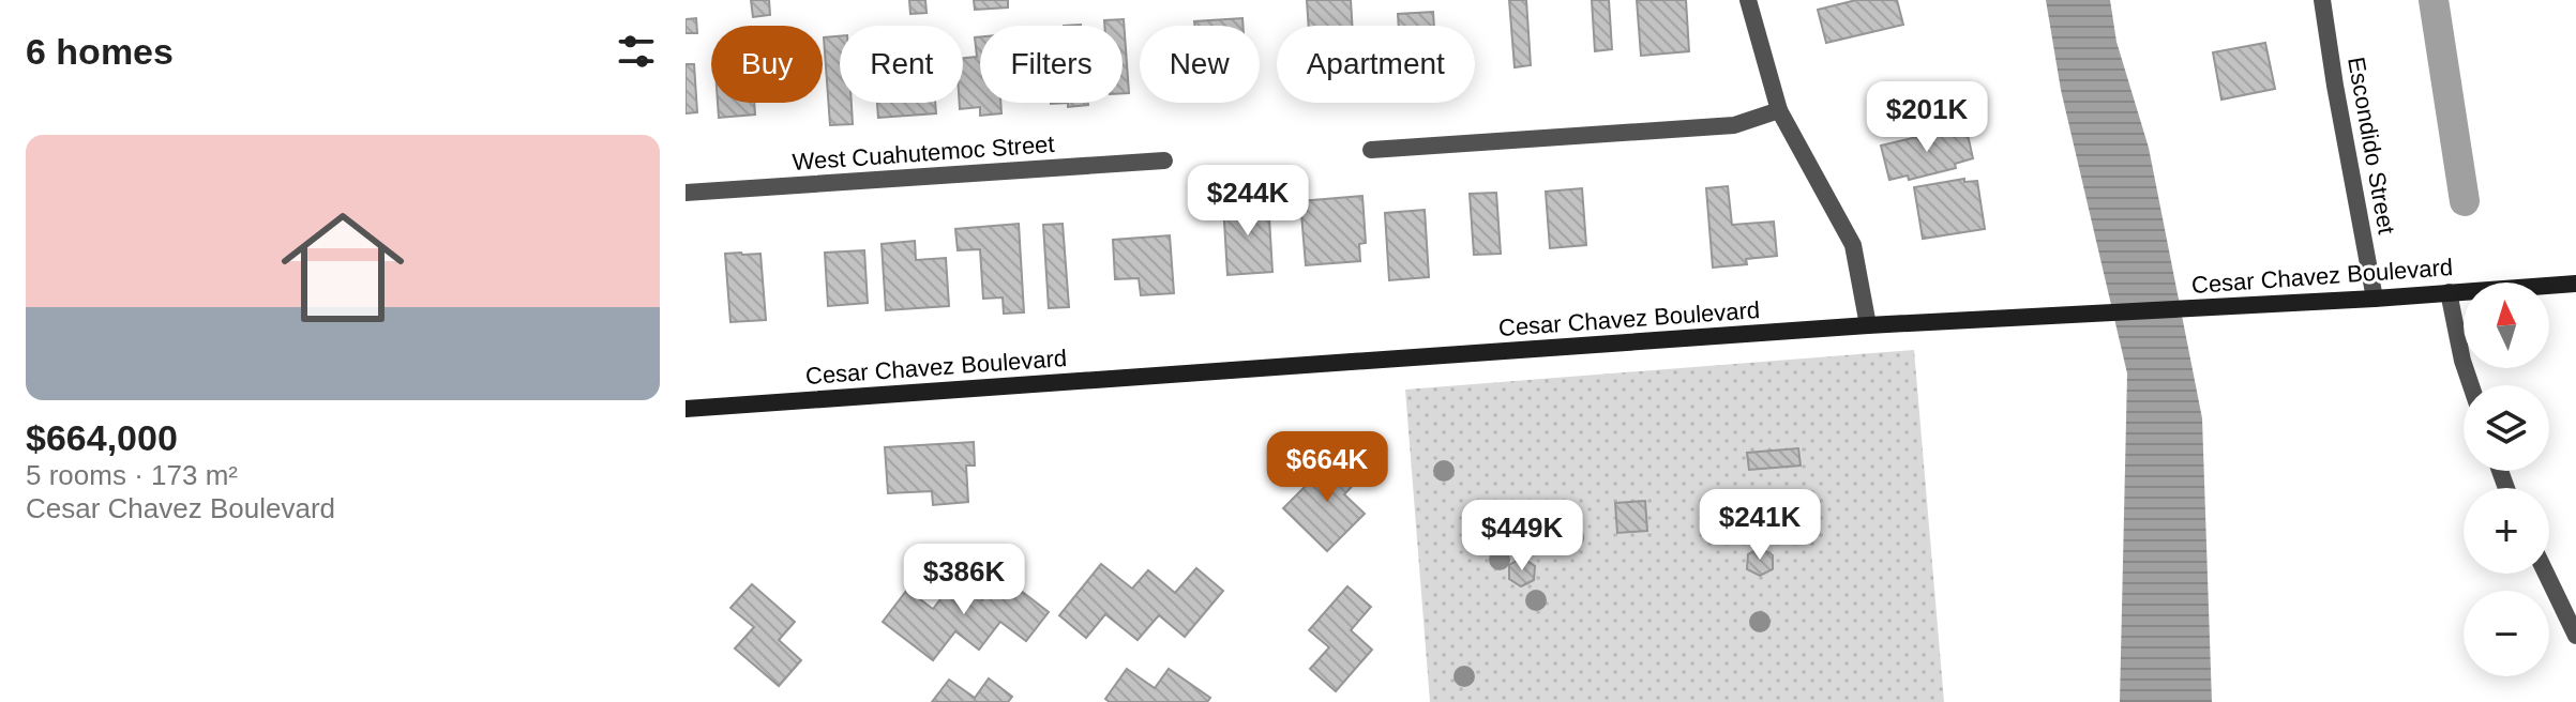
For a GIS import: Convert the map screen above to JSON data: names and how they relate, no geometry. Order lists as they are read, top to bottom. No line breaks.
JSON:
{"streets":{"street":["Escondido Street","West Cuahutemoc Street","Cesar Chavez Boulevard"]},"crossings":[["Escondido Street","Cesar Chavez Boulevard"]],"north":"top","page":{"heading":"6 homes","chip":["Buy","Rent","Filters","New","Apartment"],"price":["$201K","$244K","$664K","$241K","$449K","$386K"],"list":[{"name":"$664,000","note":"5 rooms · 173 m² · Cesar Chavez Boulevard"}],"map_buttons":["+","−"]}}
